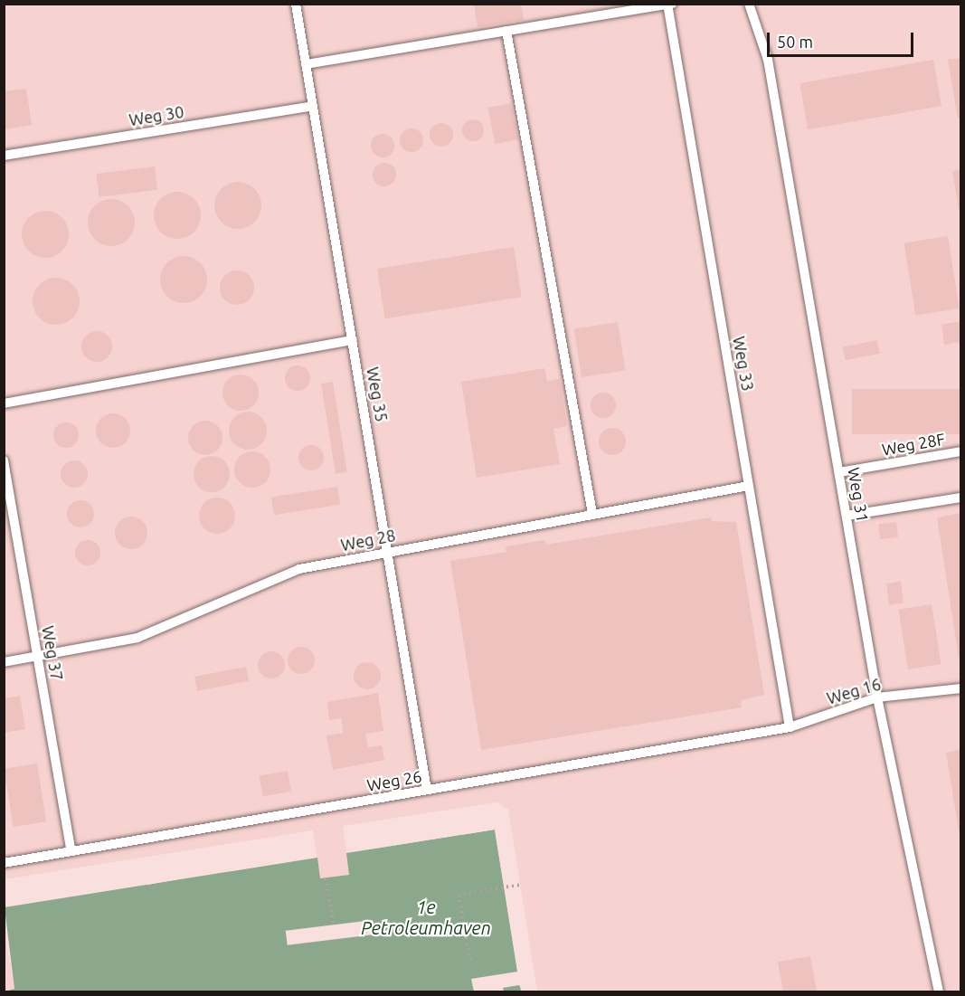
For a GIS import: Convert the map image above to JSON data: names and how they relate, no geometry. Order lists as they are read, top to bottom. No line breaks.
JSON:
{"streets":{"lane":["Weg 30","Weg 33","Weg 35","Weg 28F","Weg 31","Weg 28","Weg 37","Weg 16","Weg 26"]},"crossings":[["Weg 30","Weg 35"],["Weg 33","Weg 28"],["Weg 33","Weg 16"],["Weg 33","Weg 26"],["Weg 35","Weg 28"],["Weg 35","Weg 26"],["Weg 28F","Weg 31"],["Weg 31","Weg 16"],["Weg 28","Weg 37"],["Weg 37","Weg 26"],["Weg 16","Weg 26"]],"water":["1e Petroleumhaven"],"scale_bar":"50 m"}
